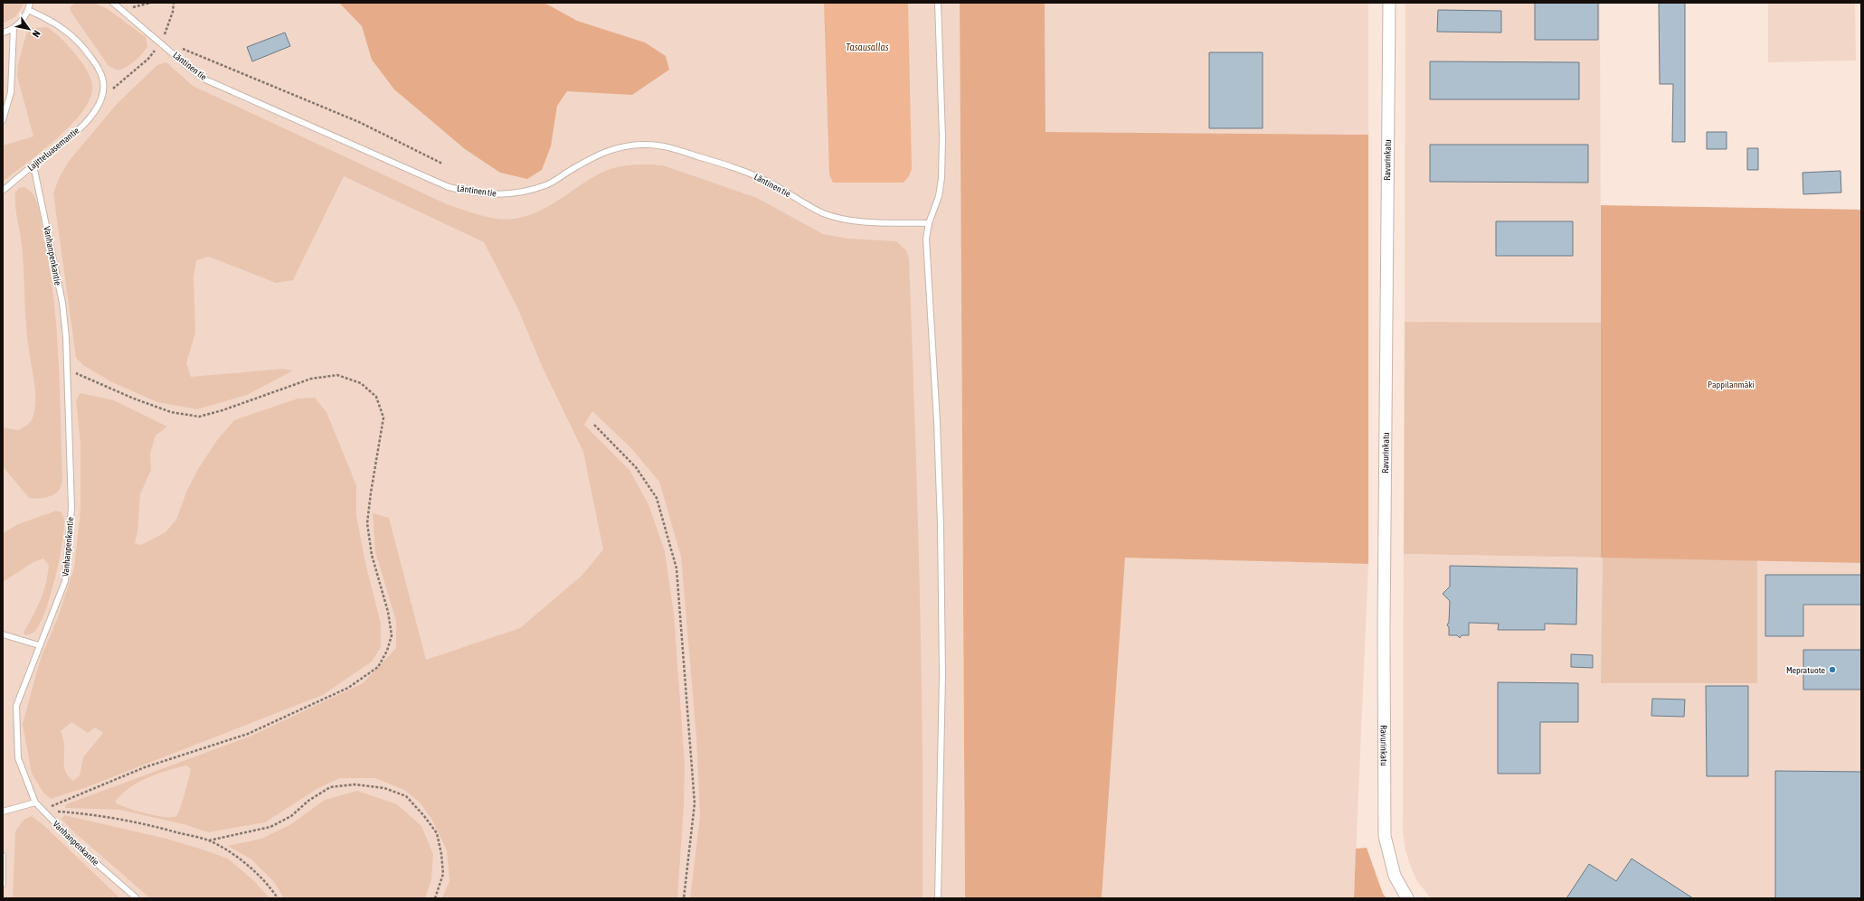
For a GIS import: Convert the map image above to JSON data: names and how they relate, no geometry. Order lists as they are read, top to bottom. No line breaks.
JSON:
{"streets":{"street":["Ravurinkatu"],"lane":["Läntinen tie","Lajitteluasemantie","Vanhanpenkantie"]},"crossings":[["Lajitteluasemantie","Vanhanpenkantie"]],"water":["Tasausallas"],"parks":["Pappilanmäki"],"places":["Mepratuote"],"north":"bottom right"}
